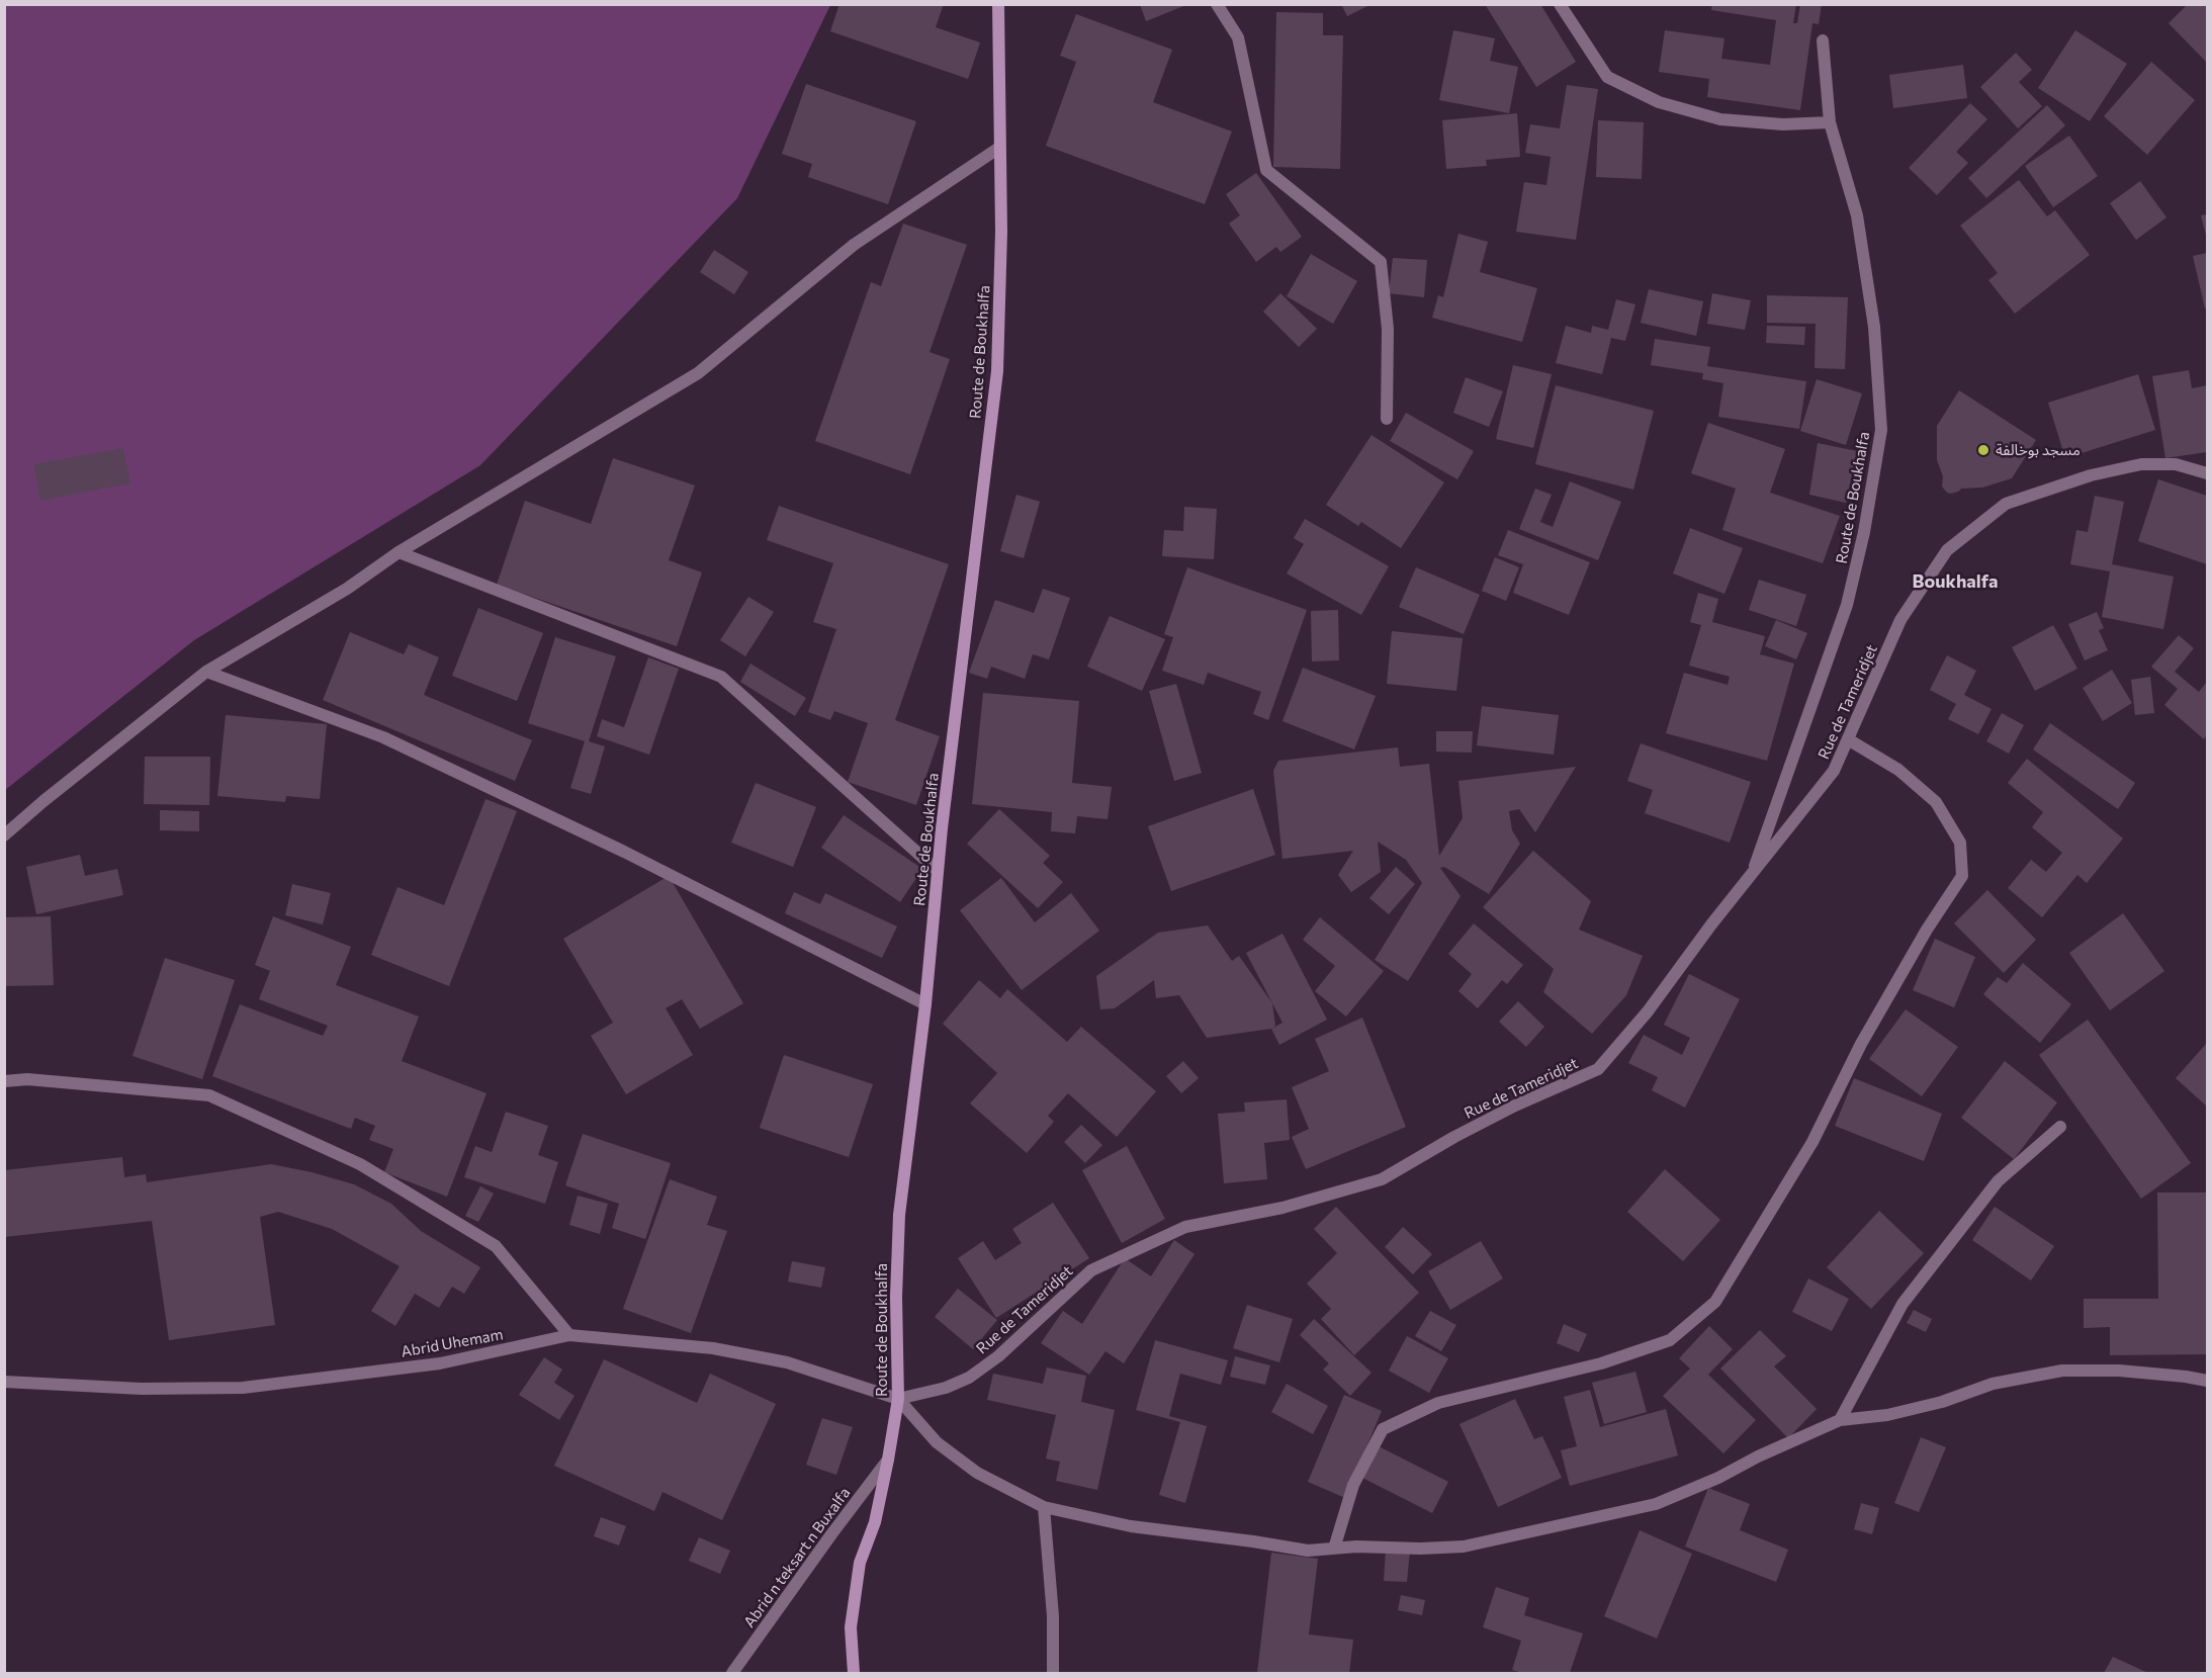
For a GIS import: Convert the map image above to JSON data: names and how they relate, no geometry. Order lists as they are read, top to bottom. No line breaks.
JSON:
{"streets":{"main road":["Route de Boukhalfa"],"street":["Rue de Tameridjet","Abrid Uhemam","Abrid n teksart n Buxalfa"]},"crossings":[["Route de Boukhalfa","Rue de Tameridjet"],["Route de Boukhalfa","Abrid Uhemam"],["Route de Boukhalfa","Abrid n teksart n Buxalfa"],["Rue de Tameridjet","Abrid Uhemam"]],"districts":["Boukhalfa"],"places":["مسجد بوخالفة"]}
